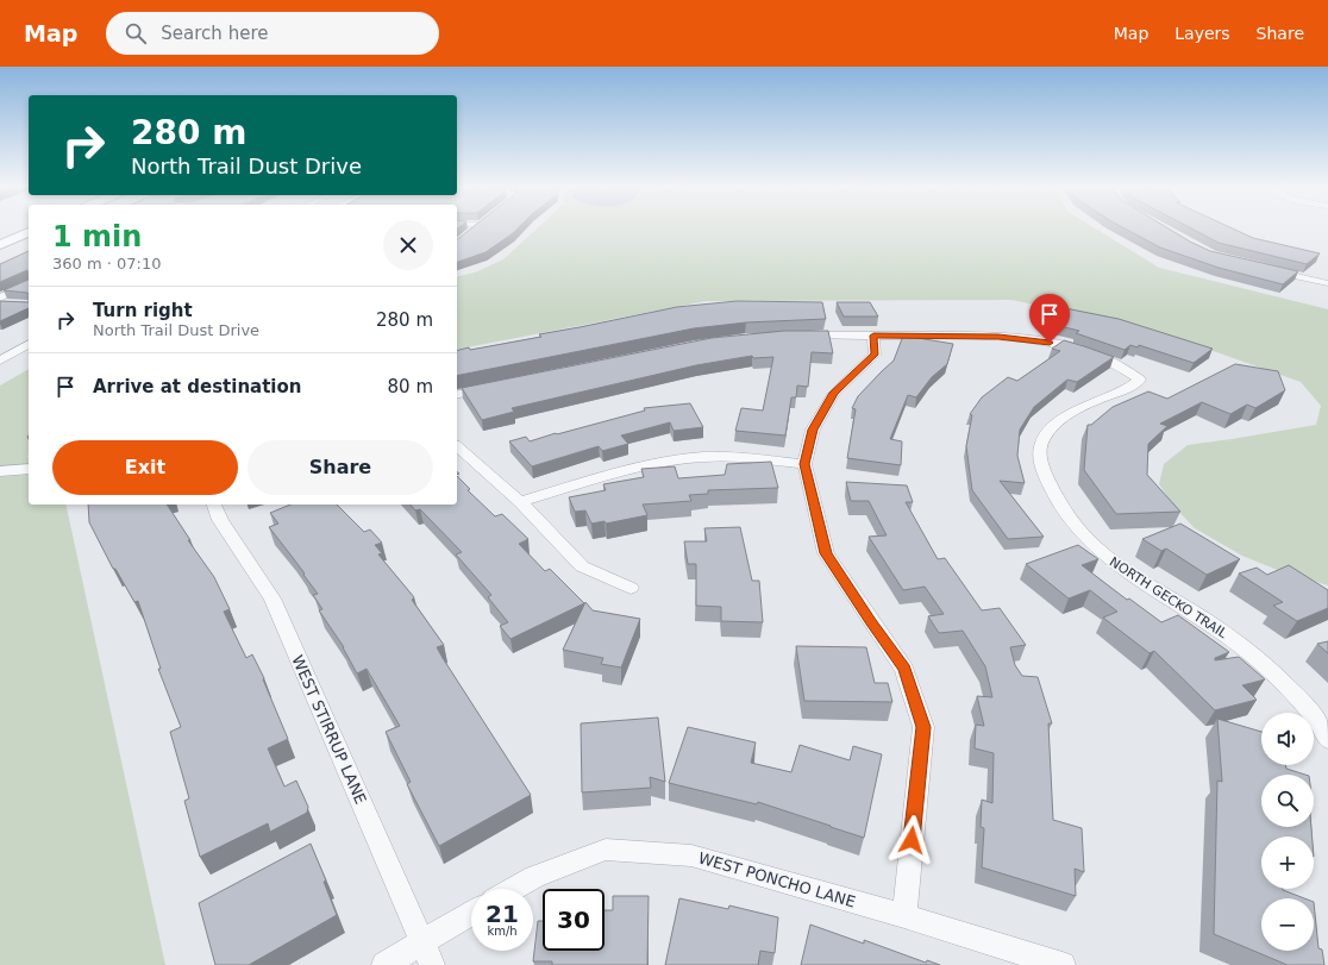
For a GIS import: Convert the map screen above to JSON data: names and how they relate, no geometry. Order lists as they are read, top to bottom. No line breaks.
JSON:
{"streets":{"street":["NORTH GECKO TRAIL","WEST STIRRUP LANE","WEST PONCHO LANE"]},"page":{"header":"Map","search":"Search here","nav":["Map","Layers","Share"],"turn":["280 m","North Trail Dust Drive"],"heading":["1 min","360 m · 07:10"],"list":[{"name":"Turn right","note":"North Trail Dust Drive","value":"280 m"},{"name":"Arrive at destination","value":"80 m"}],"buttons":["Exit","Share"],"map_buttons":["+","−"],"speed":"21 km/h","limit":"30"}}
